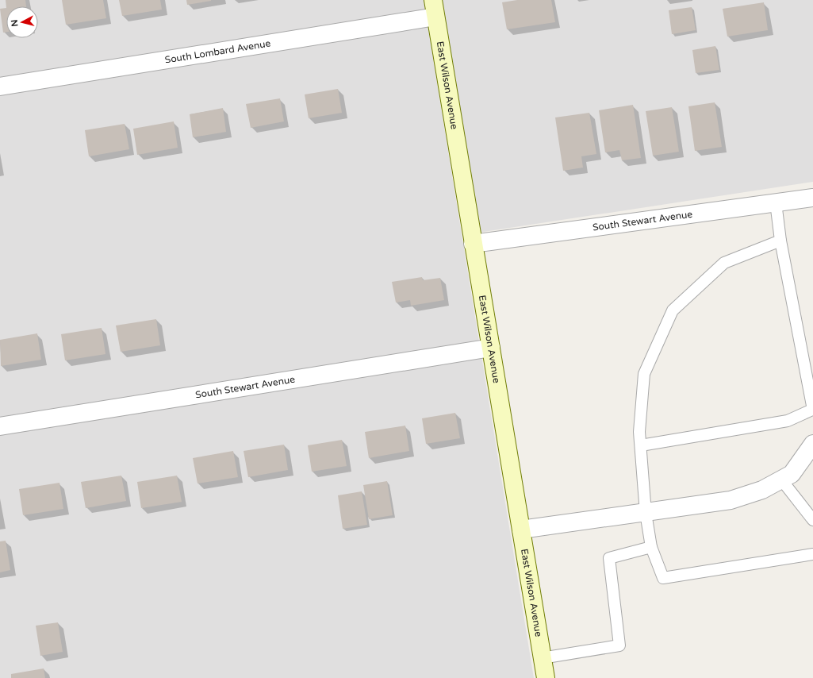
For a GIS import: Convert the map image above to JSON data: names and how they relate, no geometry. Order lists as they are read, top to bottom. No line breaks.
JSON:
{"streets":{"street":["South Lombard Avenue","East Wilson Avenue","South Stewart Avenue"]},"crossings":[["South Lombard Avenue","East Wilson Avenue"],["East Wilson Avenue","South Stewart Avenue"]],"north":"left"}
